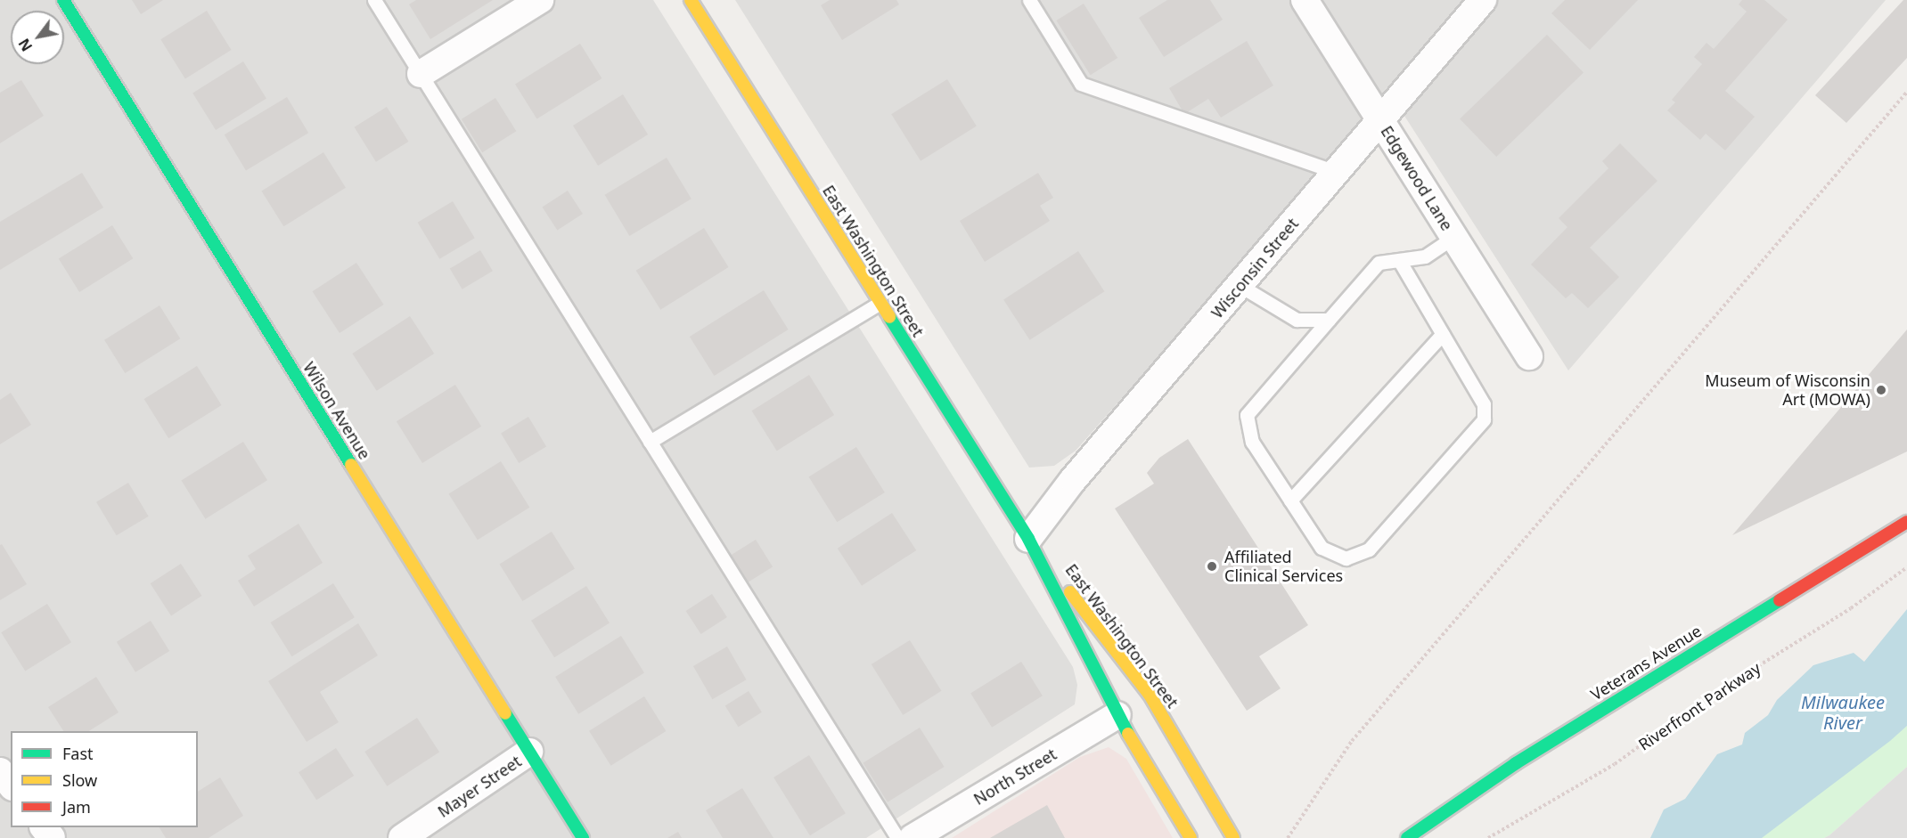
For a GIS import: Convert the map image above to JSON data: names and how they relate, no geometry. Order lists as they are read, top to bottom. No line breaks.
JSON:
{"streets":{"street":["Edgewood Lane","East Washington Street","Wisconsin Street","Wilson Avenue","Veterans Avenue","North Street","Mayer Street"],"path":["Riverfront Parkway"]},"crossings":[["Edgewood Lane","Wisconsin Street"],["East Washington Street","Wisconsin Street"],["East Washington Street","North Street"],["Wilson Avenue","Mayer Street"]],"water":["Milwaukee River"],"places":["Museum of Wisconsin Art (MOWA)","Affiliated Clinical Services"],"legend":["Fast","Slow","Jam"],"north":"bottom left"}
